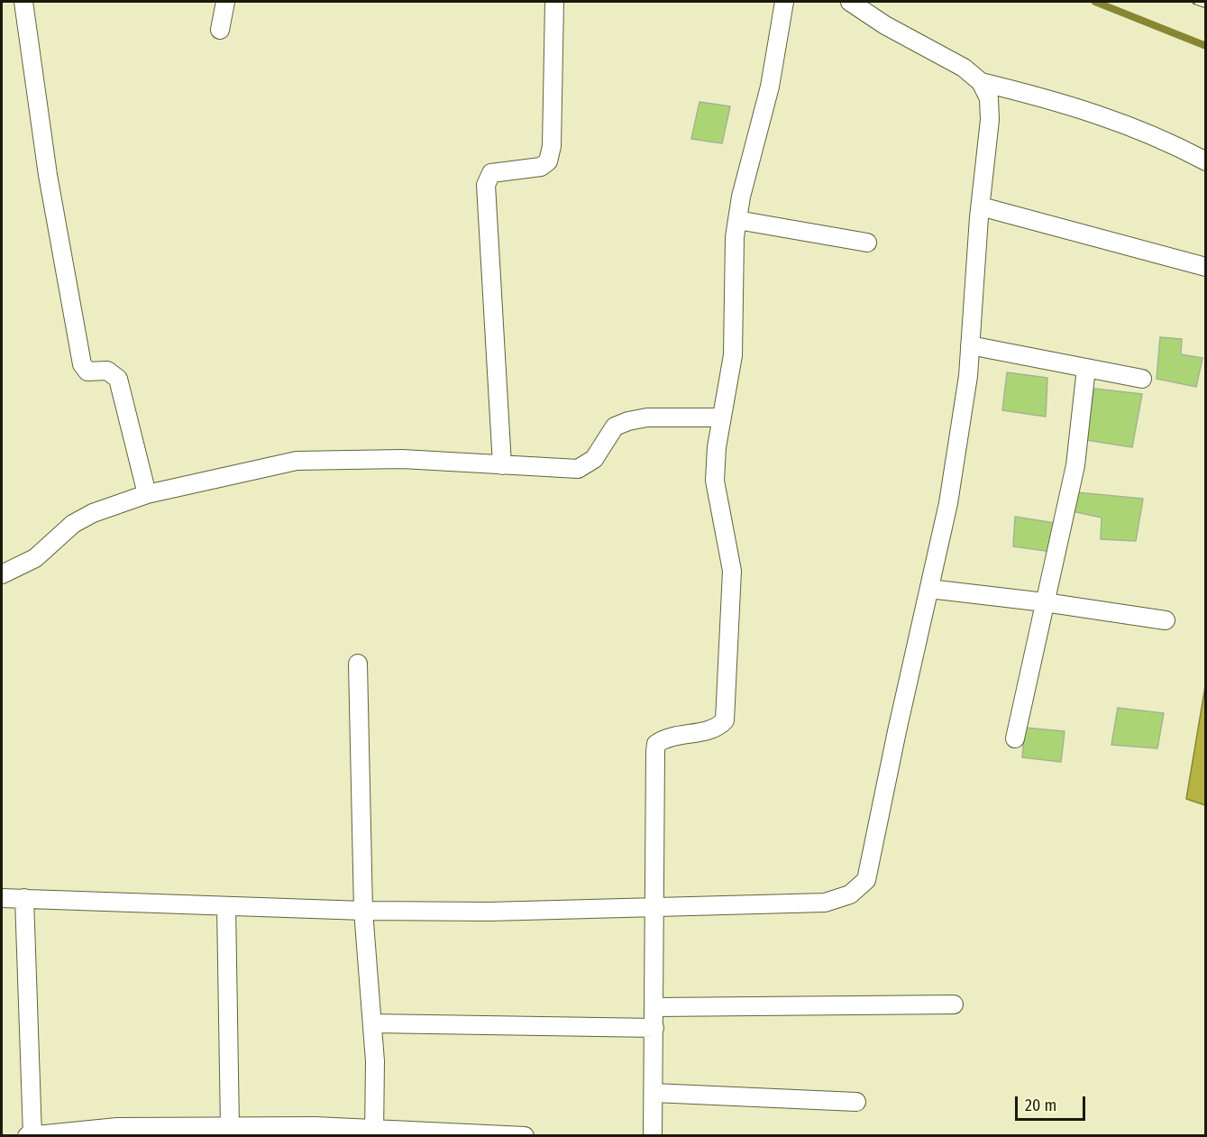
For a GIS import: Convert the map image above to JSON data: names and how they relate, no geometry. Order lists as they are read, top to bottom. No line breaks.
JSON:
{"scale_bar":"20 m"}
